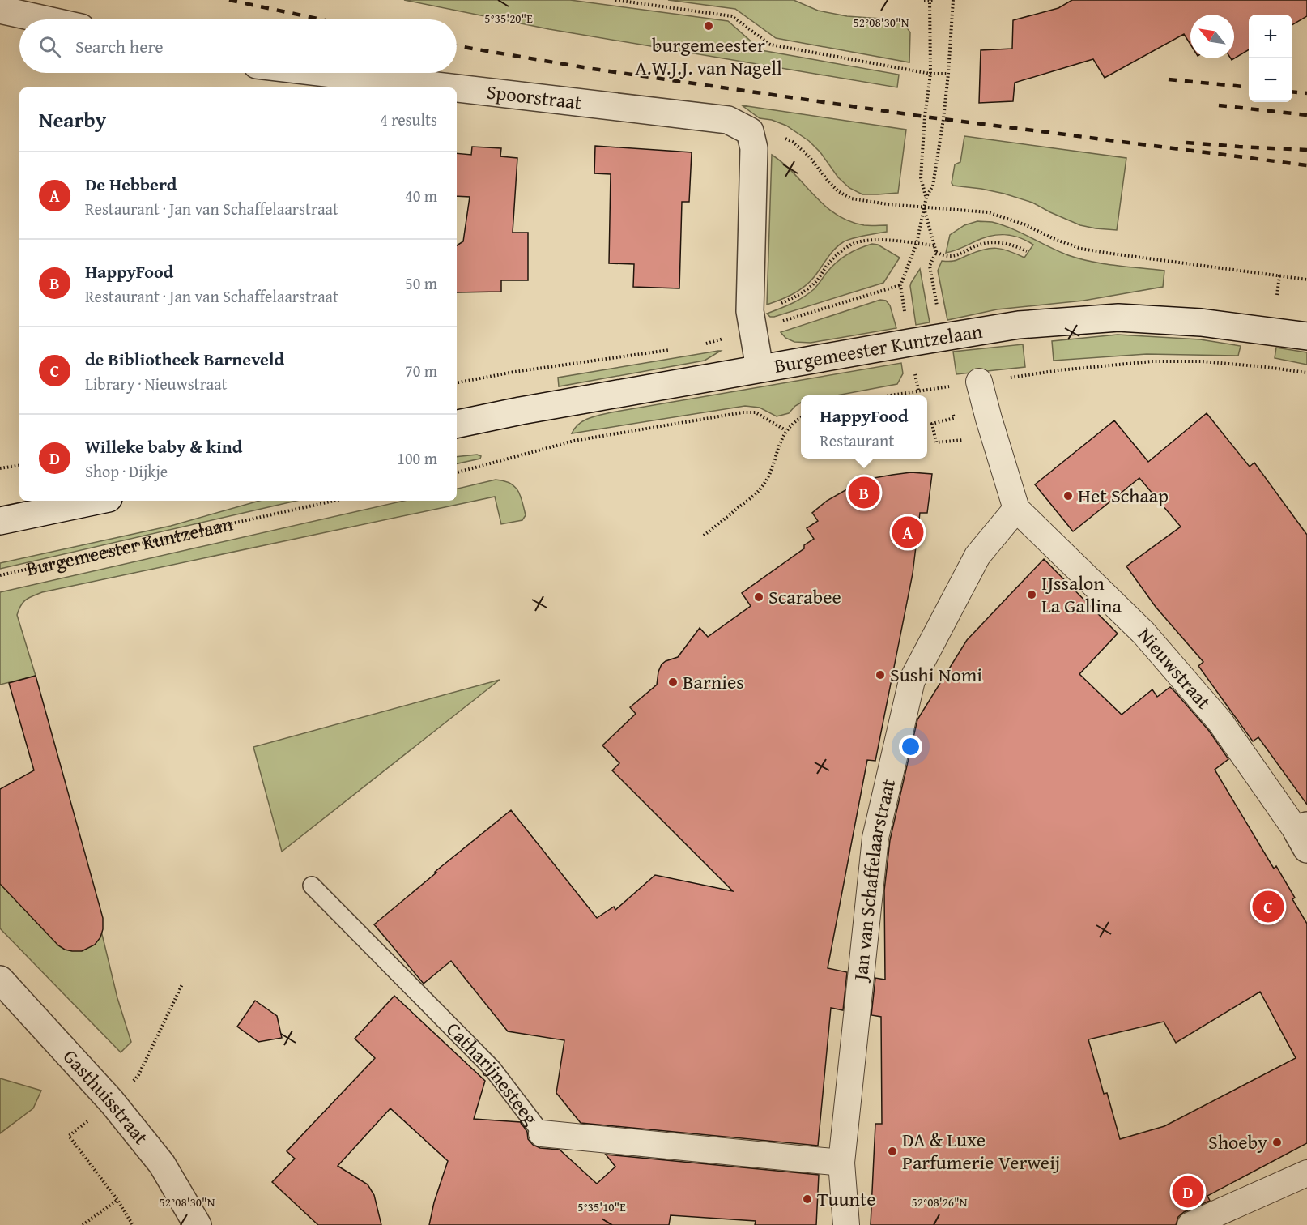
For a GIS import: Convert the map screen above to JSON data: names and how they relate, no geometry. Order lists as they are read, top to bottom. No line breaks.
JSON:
{"streets":{"street":["Spoorstraat","Burgemeester Kuntzelaan","Nieuwstraat","Jan van Schaffelaarstraat","Catharijnesteeg","Gasthuisstraat"]},"crossings":[["Nieuwstraat","Jan van Schaffelaarstraat"],["Jan van Schaffelaarstraat","Catharijnesteeg"]],"places":["burgemeester A.W.J.J. van Nagell","Het Schaap","IJssalon La Gallina","Scarabee","Sushi Nomi","Barnies","Shoeby","DA & Luxe Parfumerie Verweij","Tuunte"],"north":"top left","page":{"map_buttons":["+","−"],"search":"Search here","heading":["Nearby","4 results"],"list":[{"mark":"A","name":"De Hebberd","note":"Restaurant · Jan van Schaffelaarstraat","value":"40 m"},{"mark":"B","name":"HappyFood","note":"Restaurant · Jan van Schaffelaarstraat","value":"50 m"},{"mark":"C","name":"de Bibliotheek Barneveld","note":"Library · Nieuwstraat","value":"70 m"},{"mark":"D","name":"Willeke baby & kind","note":"Shop · Dijkje","value":"100 m"}],"popup":["HappyFood","Restaurant"],"pins":["B","A","C","D"]},"coordinates":["5°35'20\"E","52°08'30\"N","52°08'26\"N","5°35'10\"E"]}
